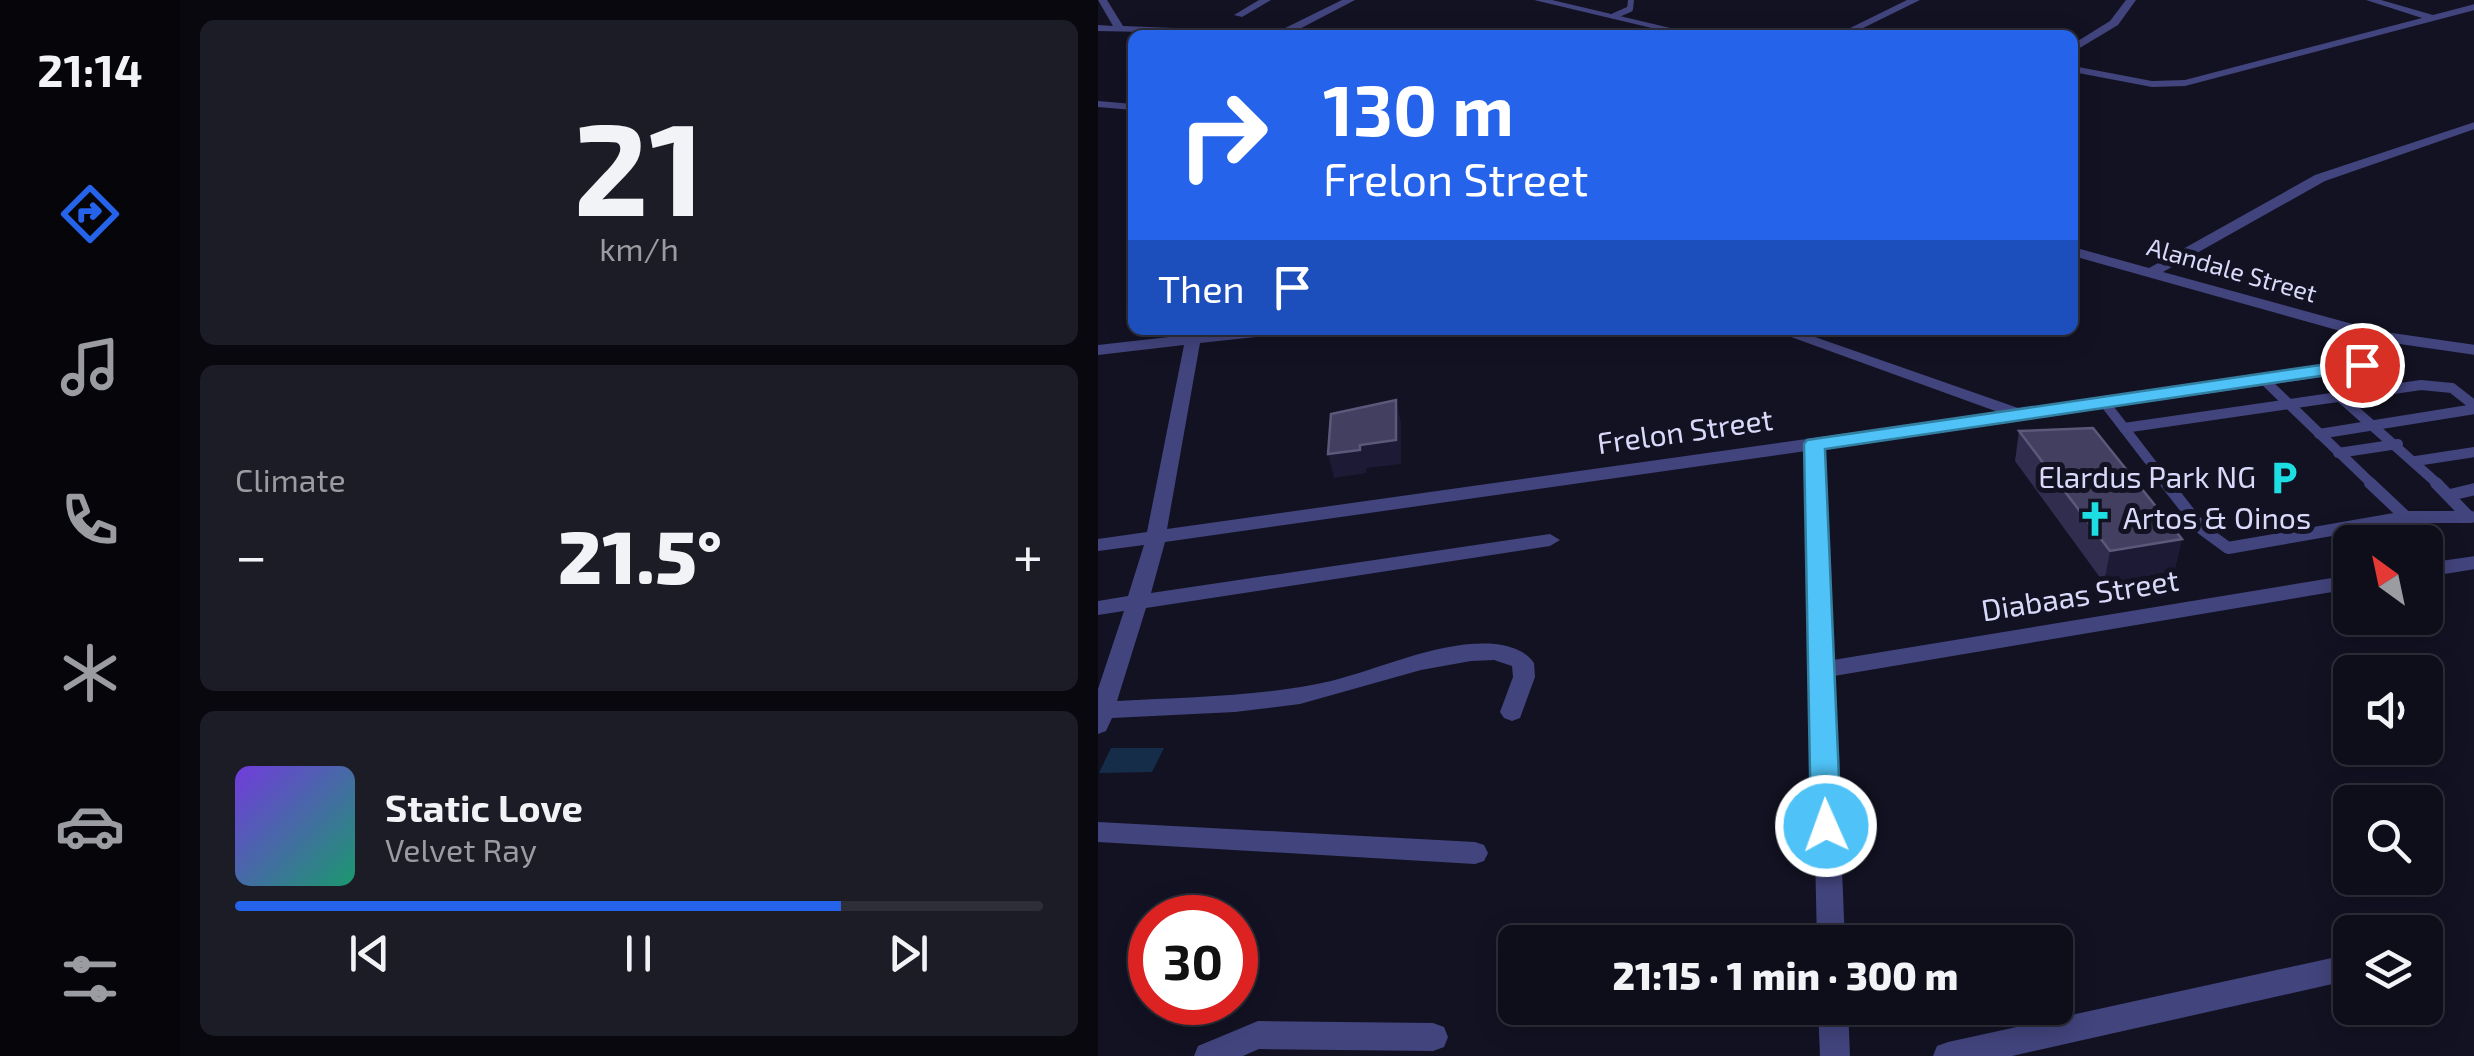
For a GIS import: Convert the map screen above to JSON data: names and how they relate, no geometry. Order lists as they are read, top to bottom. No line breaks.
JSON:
{"streets":{"street":["Alandale Street","Frelon Street","Diabaas Street"]},"crossings":[["Alandale Street","Frelon Street"]],"places":{"parking":["Elardus Park NG"],"church":["Artos & Oinos"]},"north":"top left","page":{"tabs":"21:14","tile":[["21","km/h"],"Climate"],"turn":["130 m","Frelon Street"],"then":"Then","heat":["−","21.5°","+"],"song":["Static Love","Velvet Ray"],"limit":"30","trip":"21:15 · 1 min · 300 m"}}
